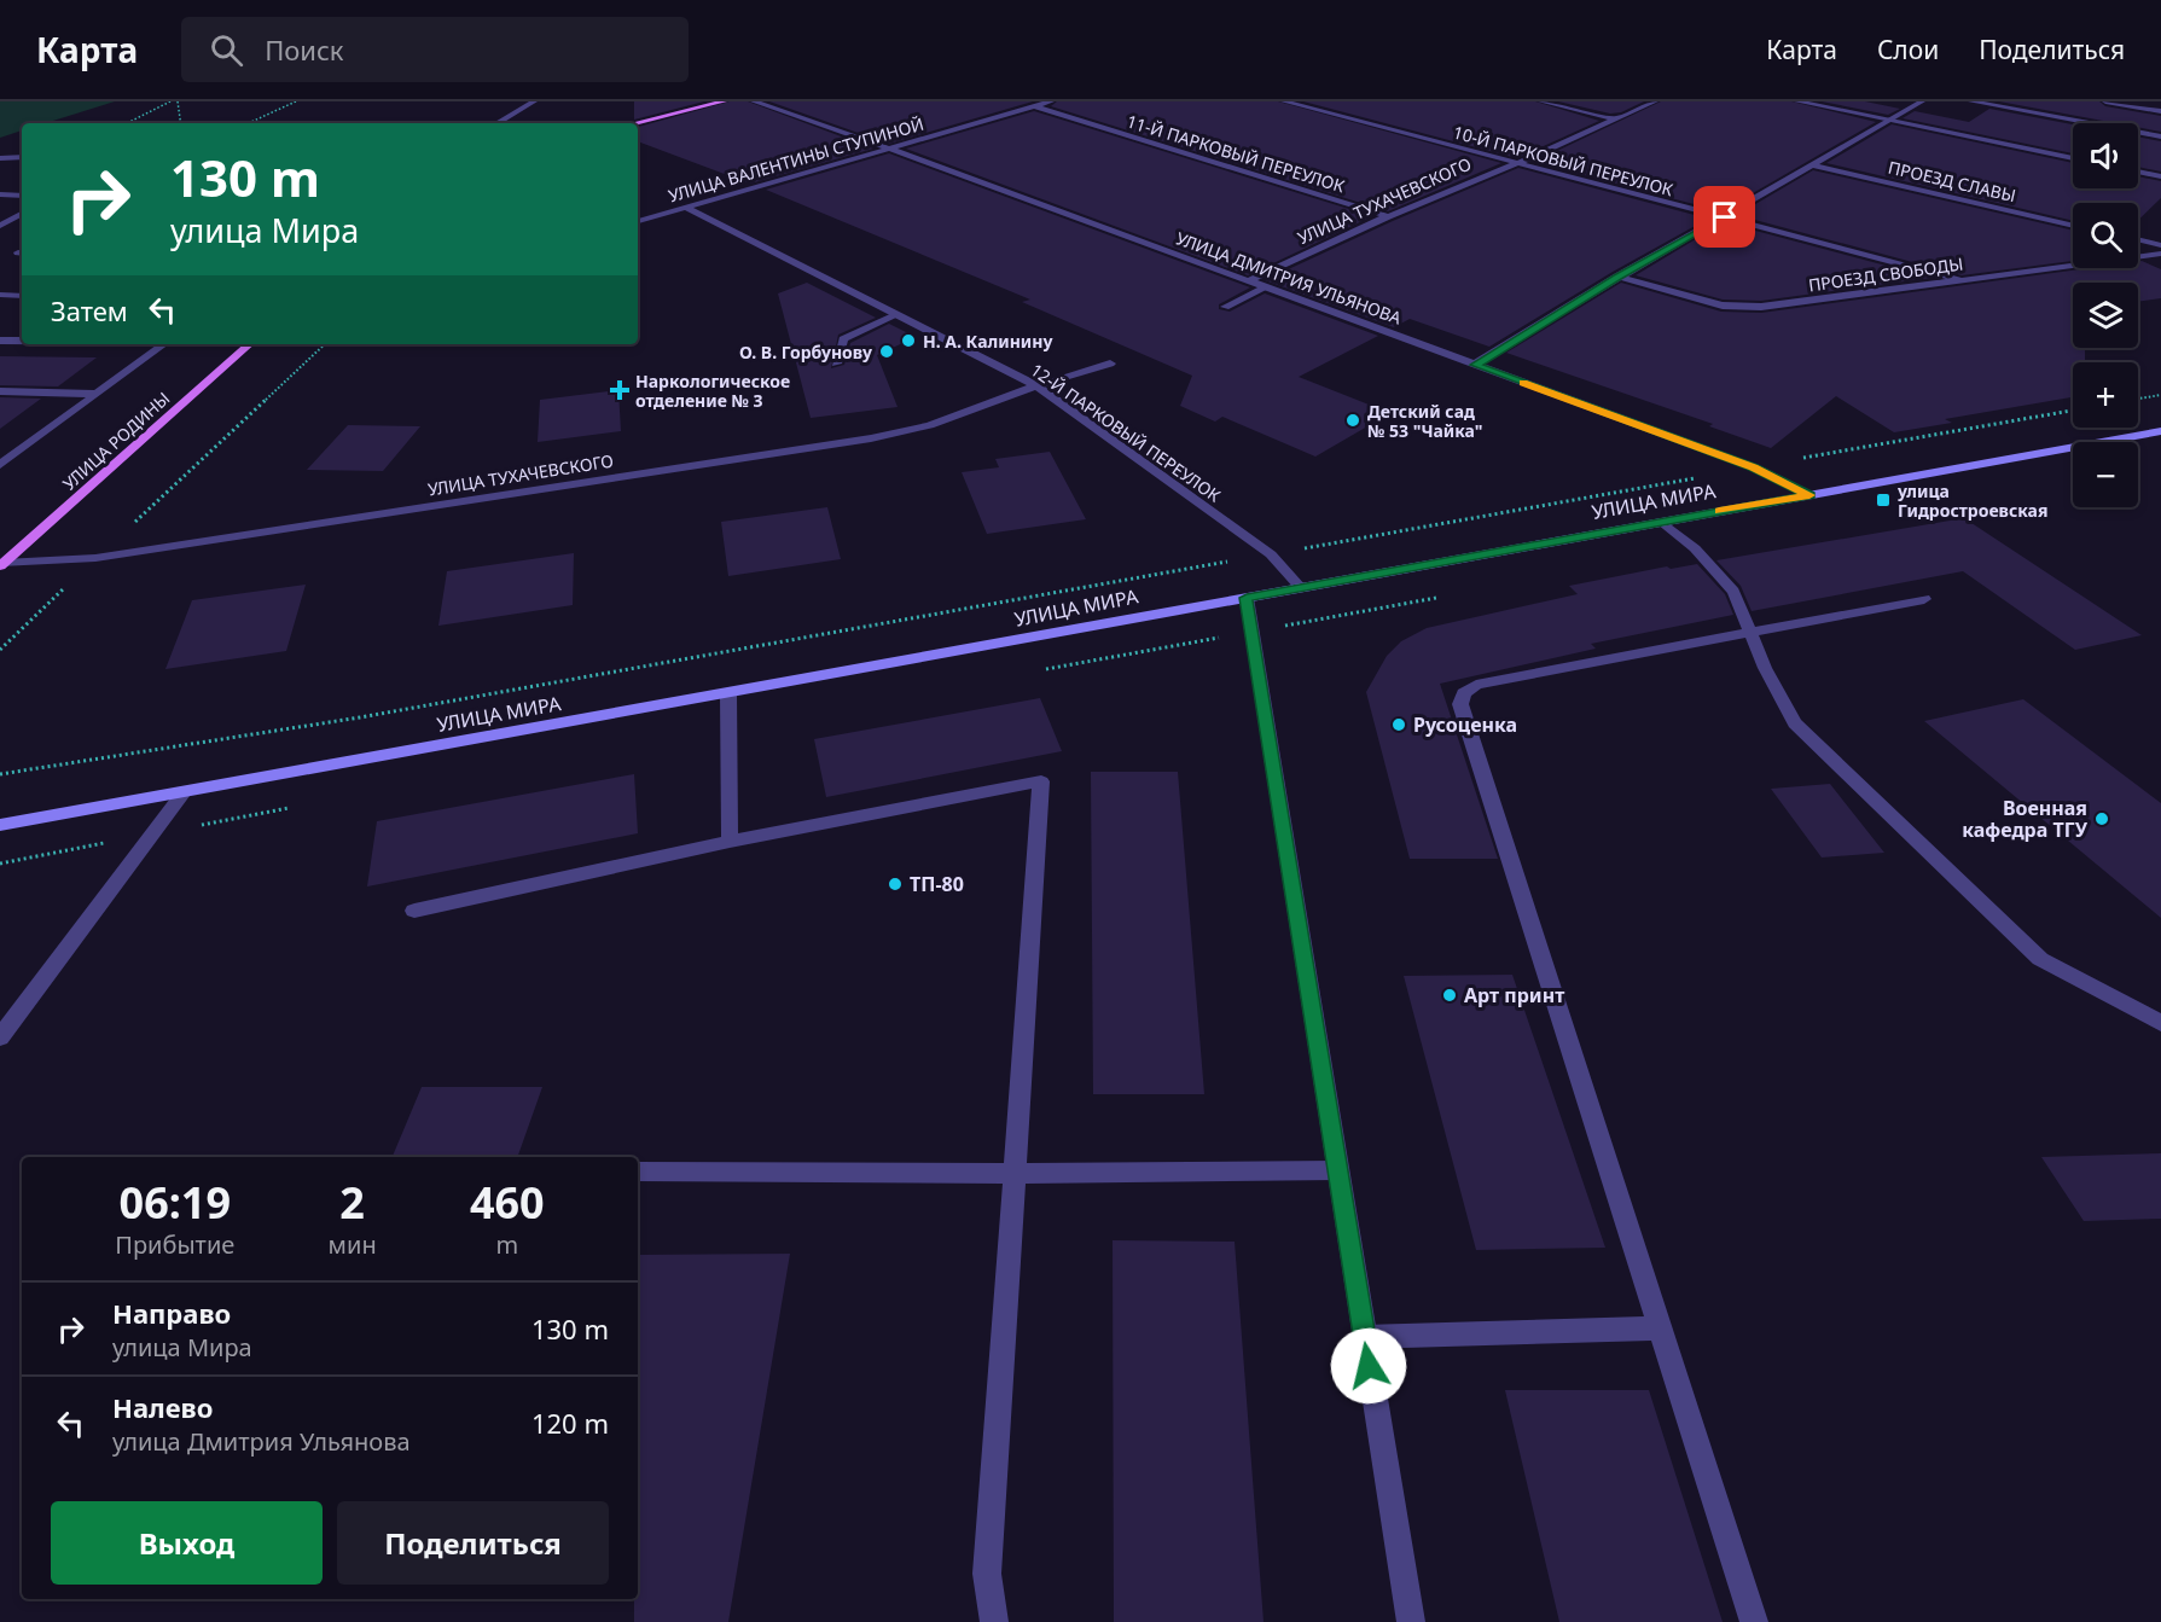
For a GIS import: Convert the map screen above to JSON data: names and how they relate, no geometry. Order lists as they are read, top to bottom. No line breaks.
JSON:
{"streets":{"main road":["УЛИЦА РОДИНЫ","УЛИЦА МИРА"],"street":["11-Й ПАРКОВЫЙ ПЕРЕУЛОК","УЛИЦА ВАЛЕНТИНЫ СТУПИНОЙ","10-Й ПАРКОВЫЙ ПЕРЕУЛОК","ПРОЕЗД СЛАВЫ","УЛИЦА ТУХАЧЕВСКОГО","ПРОЕЗД СВОБОДЫ","УЛИЦА ДМИТРИЯ УЛЬЯНОВА","12-Й ПАРКОВЫЙ ПЕРЕУЛОК"]},"crossings":[["11-Й ПАРКОВЫЙ ПЕРЕУЛОК","УЛИЦА ВАЛЕНТИНЫ СТУПИНОЙ"],["11-Й ПАРКОВЫЙ ПЕРЕУЛОК","УЛИЦА ТУХАЧЕВСКОГО"],["УЛИЦА ВАЛЕНТИНЫ СТУПИНОЙ","УЛИЦА ДМИТРИЯ УЛЬЯНОВА"],["УЛИЦА ВАЛЕНТИНЫ СТУПИНОЙ","12-Й ПАРКОВЫЙ ПЕРЕУЛОК"],["10-Й ПАРКОВЫЙ ПЕРЕУЛОК","УЛИЦА ТУХАЧЕВСКОГО"],["10-Й ПАРКОВЫЙ ПЕРЕУЛОК","ПРОЕЗД СВОБОДЫ"],["УЛИЦА ТУХАЧЕВСКОГО","УЛИЦА ДМИТРИЯ УЛЬЯНОВА"],["УЛИЦА ТУХАЧЕВСКОГО","12-Й ПАРКОВЫЙ ПЕРЕУЛОК"],["УЛИЦА ТУХАЧЕВСКОГО","УЛИЦА РОДИНЫ"],["УЛИЦА ДМИТРИЯ УЛЬЯНОВА","УЛИЦА МИРА"],["12-Й ПАРКОВЫЙ ПЕРЕУЛОК","УЛИЦА МИРА"]],"places":{"other":["Н. А. Калинину","О. В. Горбунову","Детский сад № 53 \"Чайка\"","Русоценка","Военная кафедра ТГУ","ТП-80","Арт принт"],"health":["Наркологическое отделение № 3"],"transit":["улица Гидростроевская"]},"page":{"header":"Карта","search":"Поиск","nav":["Карта","Слои","Поделиться"],"map_buttons":["+","−"],"turn":["130 m","улица Мира"],"then":"Затем","eta":["06:19","Прибытие","2","мин","460","m"],"list":[{"name":"Направо","note":"улица Мира","value":"130 m"},{"name":"Налево","note":"улица Дмитрия Ульянова","value":"120 m"}],"buttons":["Выход","Поделиться"]}}
